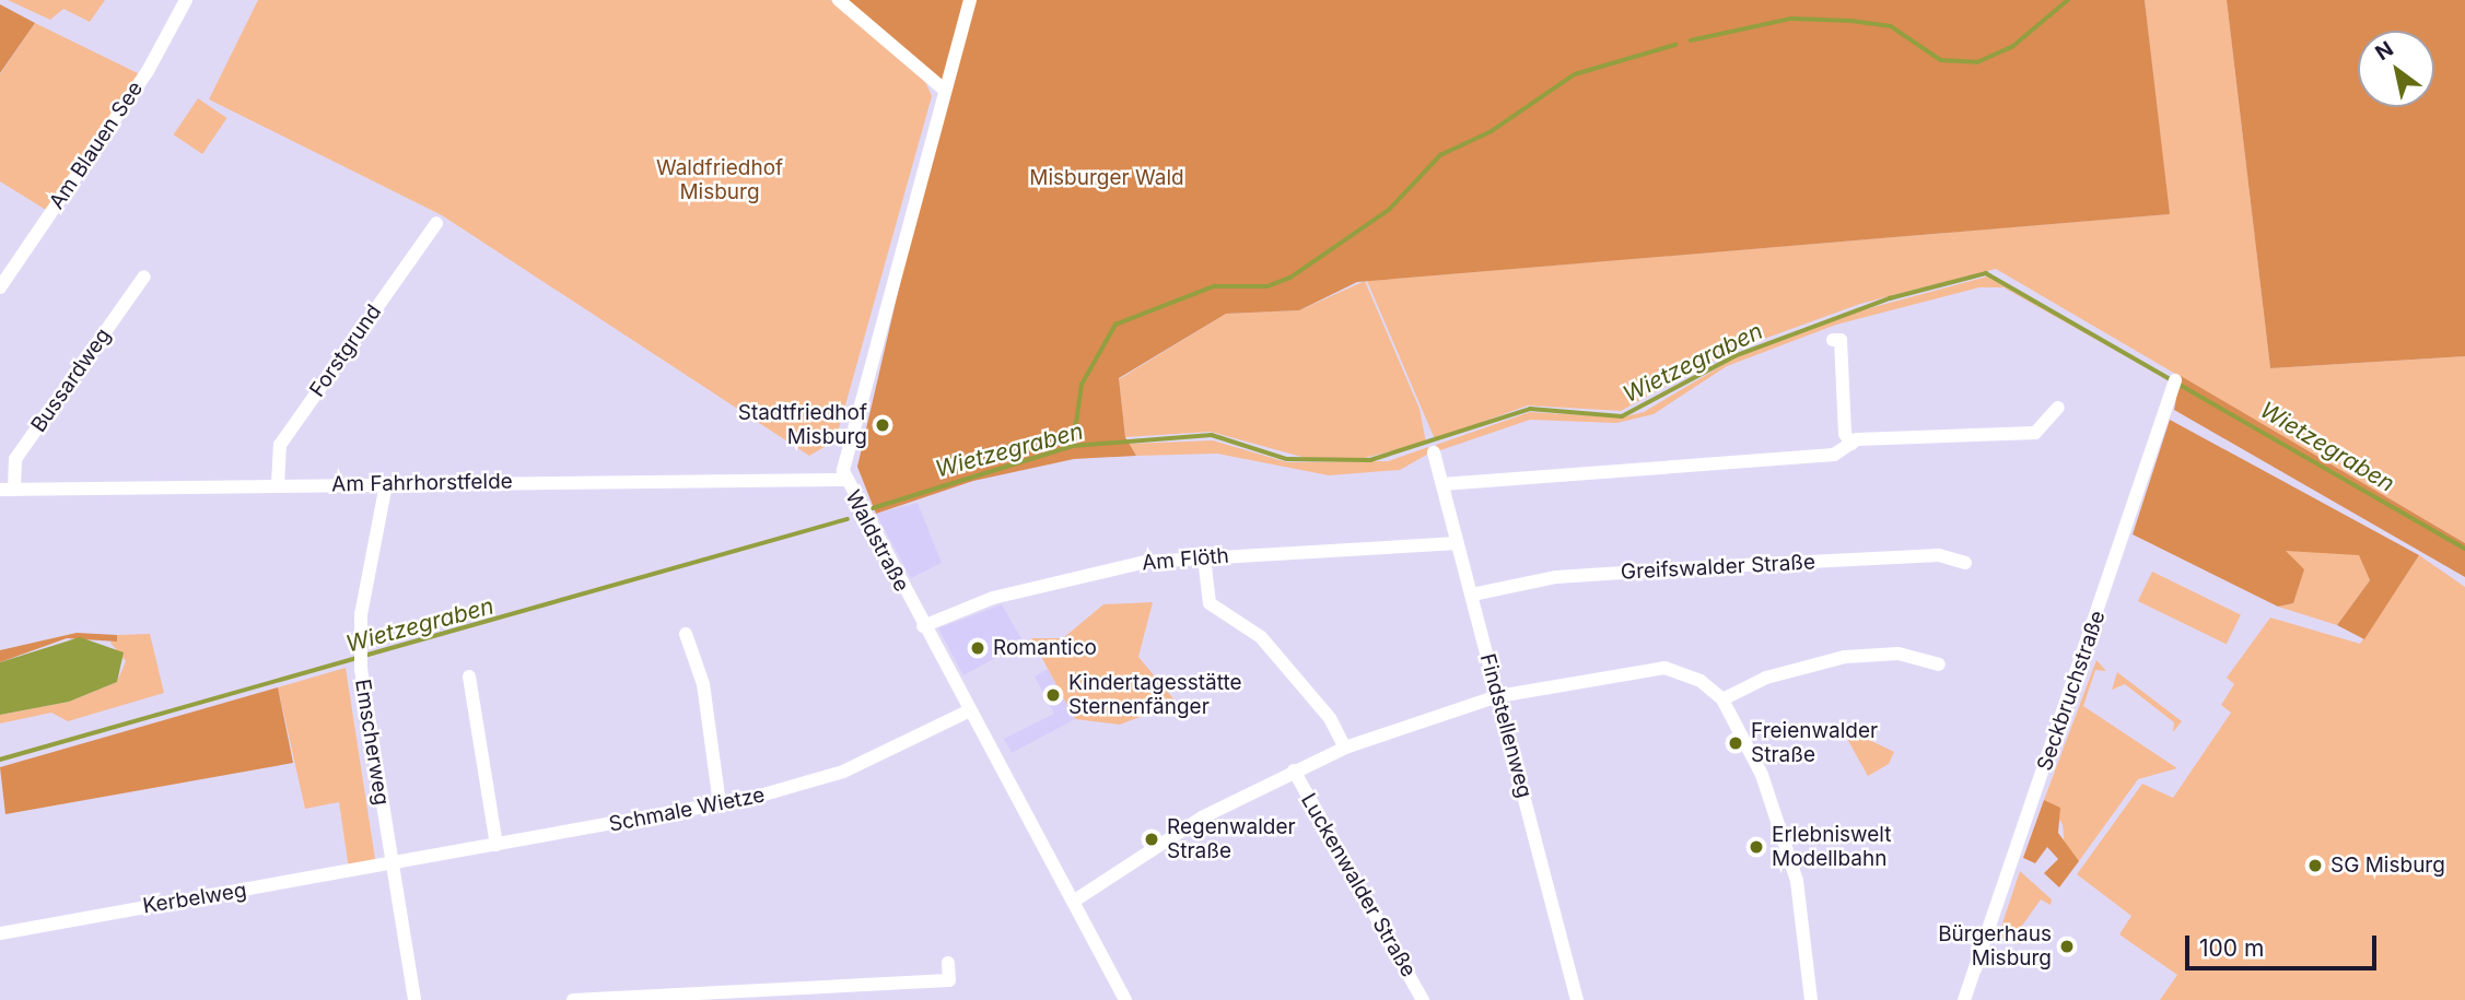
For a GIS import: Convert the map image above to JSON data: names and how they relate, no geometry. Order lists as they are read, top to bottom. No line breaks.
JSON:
{"streets":{"street":["Am Blauen See","Forstgrund","Bussardweg","Am Fahrhorstfelde","Waldstraße","Am Flöth","Greifswalder Straße","Seckbruchstraße","Findstellenweg","Emscherweg","Schmale Wietze","Luckenwalder Straße","Kerbelweg"]},"crossings":[["Forstgrund","Am Fahrhorstfelde"],["Bussardweg","Am Fahrhorstfelde"],["Am Fahrhorstfelde","Waldstraße"],["Am Fahrhorstfelde","Emscherweg"],["Waldstraße","Am Flöth"],["Waldstraße","Schmale Wietze"],["Am Flöth","Findstellenweg"],["Greifswalder Straße","Findstellenweg"],["Emscherweg","Schmale Wietze"],["Emscherweg","Kerbelweg"],["Schmale Wietze","Kerbelweg"]],"water":["Wietzegraben"],"parks":["Waldfriedhof Misburg","Misburger Wald"],"places":["Stadtfriedhof Misburg","Romantico","Kindertagesstätte Sternenfänger","Freienwalder Straße","Regenwalder Straße","Erlebniswelt Modellbahn","SG Misburg","Bürgerhaus Misburg"],"scale_bar":"100 m","north":"top left"}
